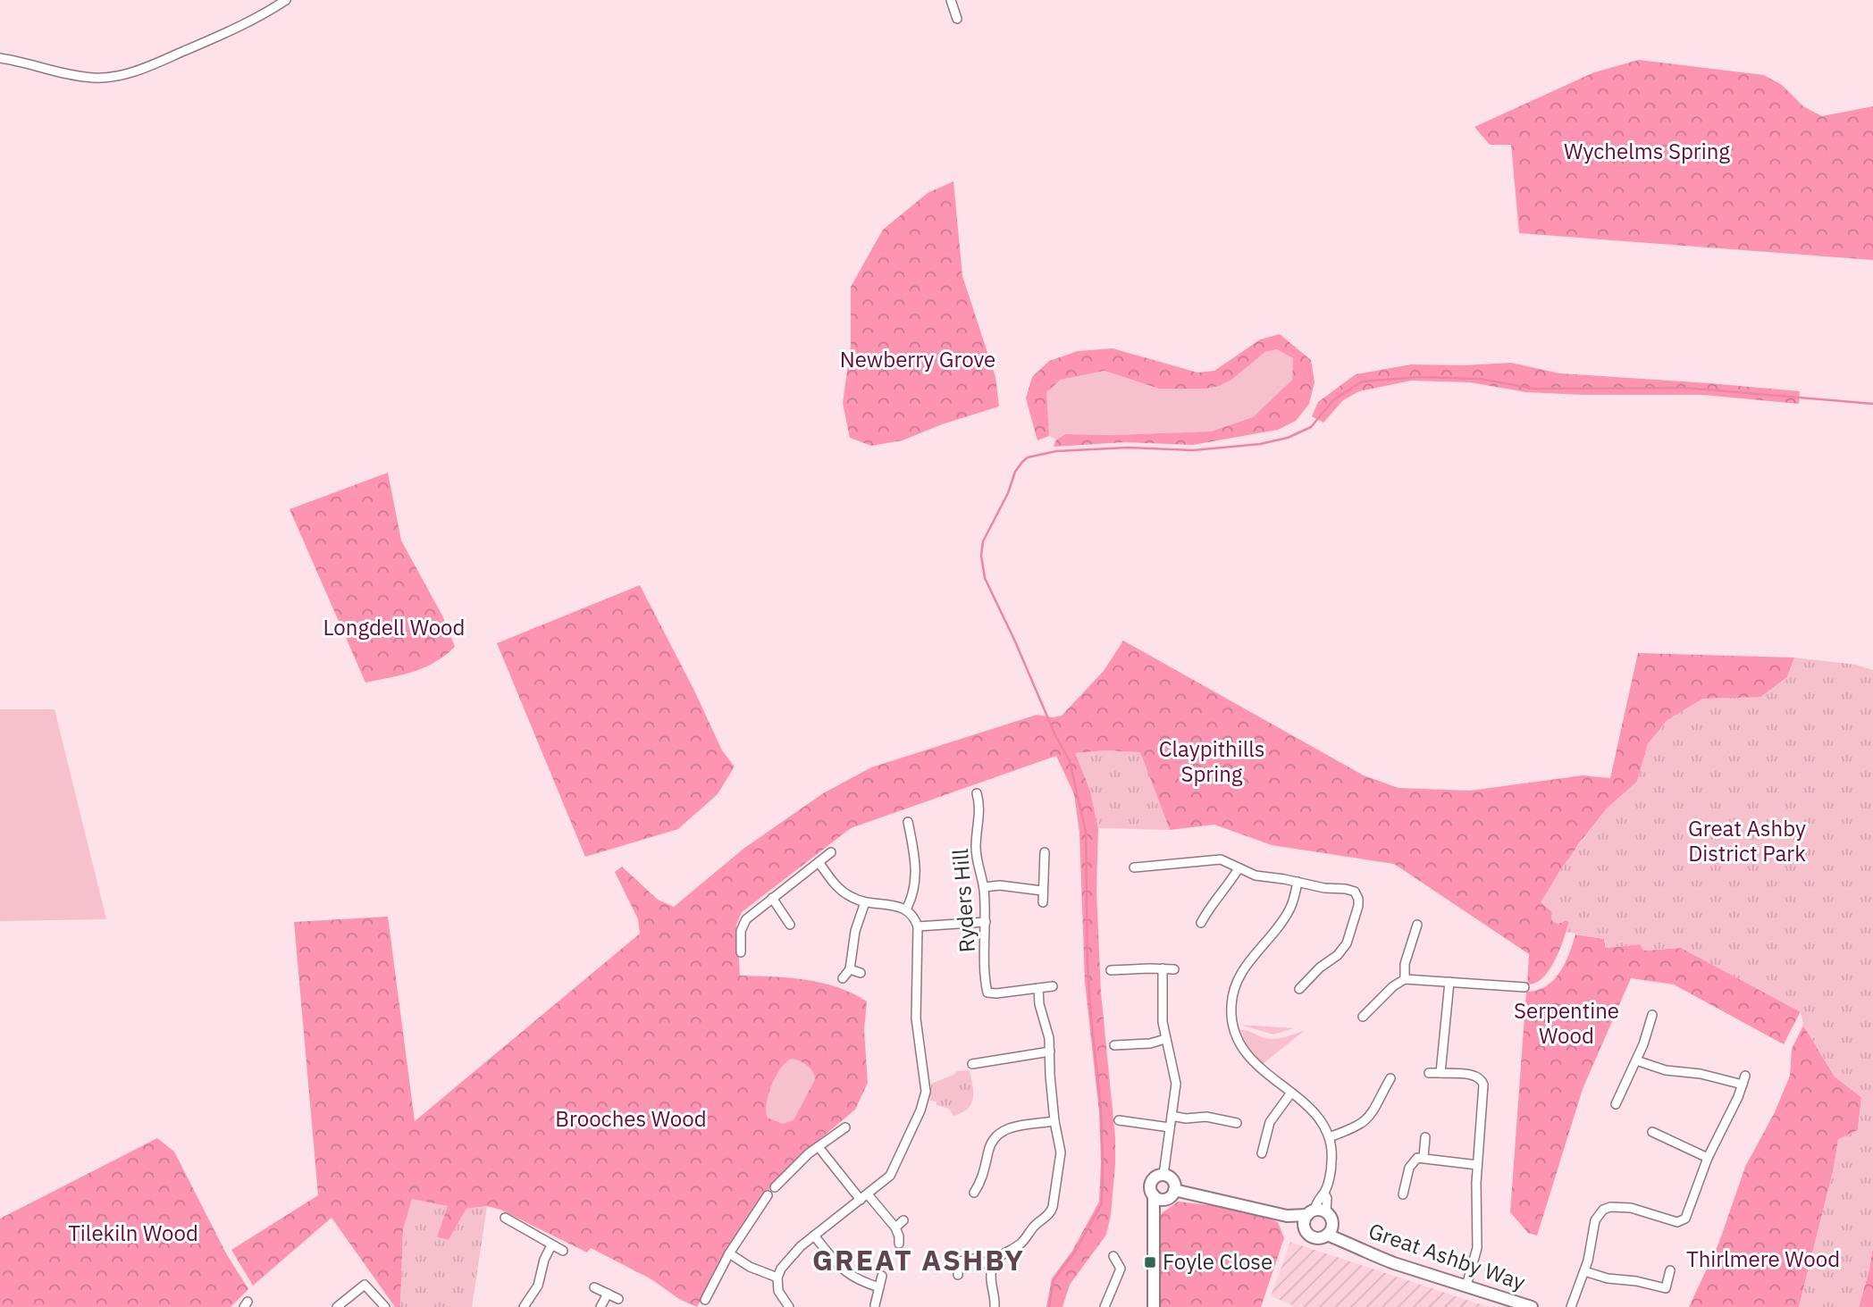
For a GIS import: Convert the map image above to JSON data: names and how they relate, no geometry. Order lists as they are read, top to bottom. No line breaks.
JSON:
{"streets":{"street":["Ryders Hill","Great Ashby Way"]},"districts":["GREAT ASHBY"],"parks":["Wychelms Spring","Newberry Grove","Longdell Wood","Claypithills Spring","Great Ashby District Park","Serpentine Wood","Brooches Wood","Tilekiln Wood","Thirlmere Wood"],"places":{"transit":["Foyle Close"]}}
